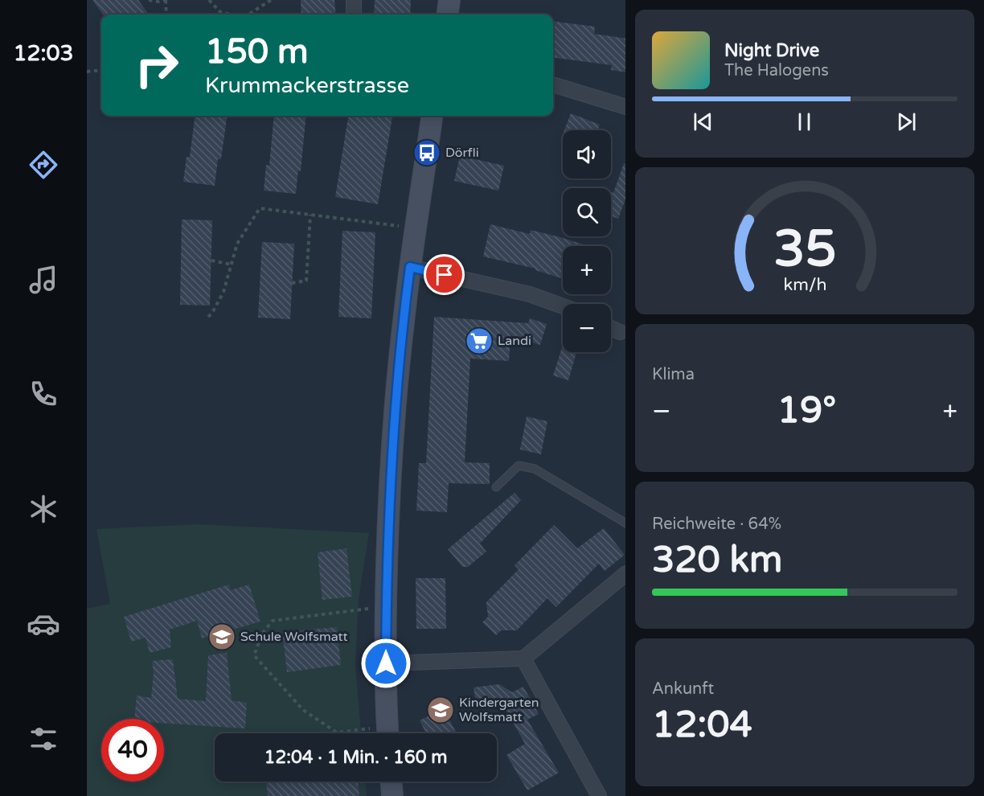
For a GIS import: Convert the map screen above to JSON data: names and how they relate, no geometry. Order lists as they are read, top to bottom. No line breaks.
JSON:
{"places":{"bus stop":["Dörfli"],"supermarket":["Landi"],"school or university":["Schule Wolfsmatt","Kindergarten Wolfsmatt"]},"page":{"tabs":"12:03","turn":["150 m","Krummackerstrasse"],"song":["Night Drive","The Halogens"],"map_buttons":["+","−"],"tile":["Klima",["Reichweite · 64%","320 km"],["Ankunft","12:04"]],"heat":["−","19°","+"],"limit":"40","trip":"12:04 · 1 Min. · 160 m","gauge":["35","km/h"]}}
